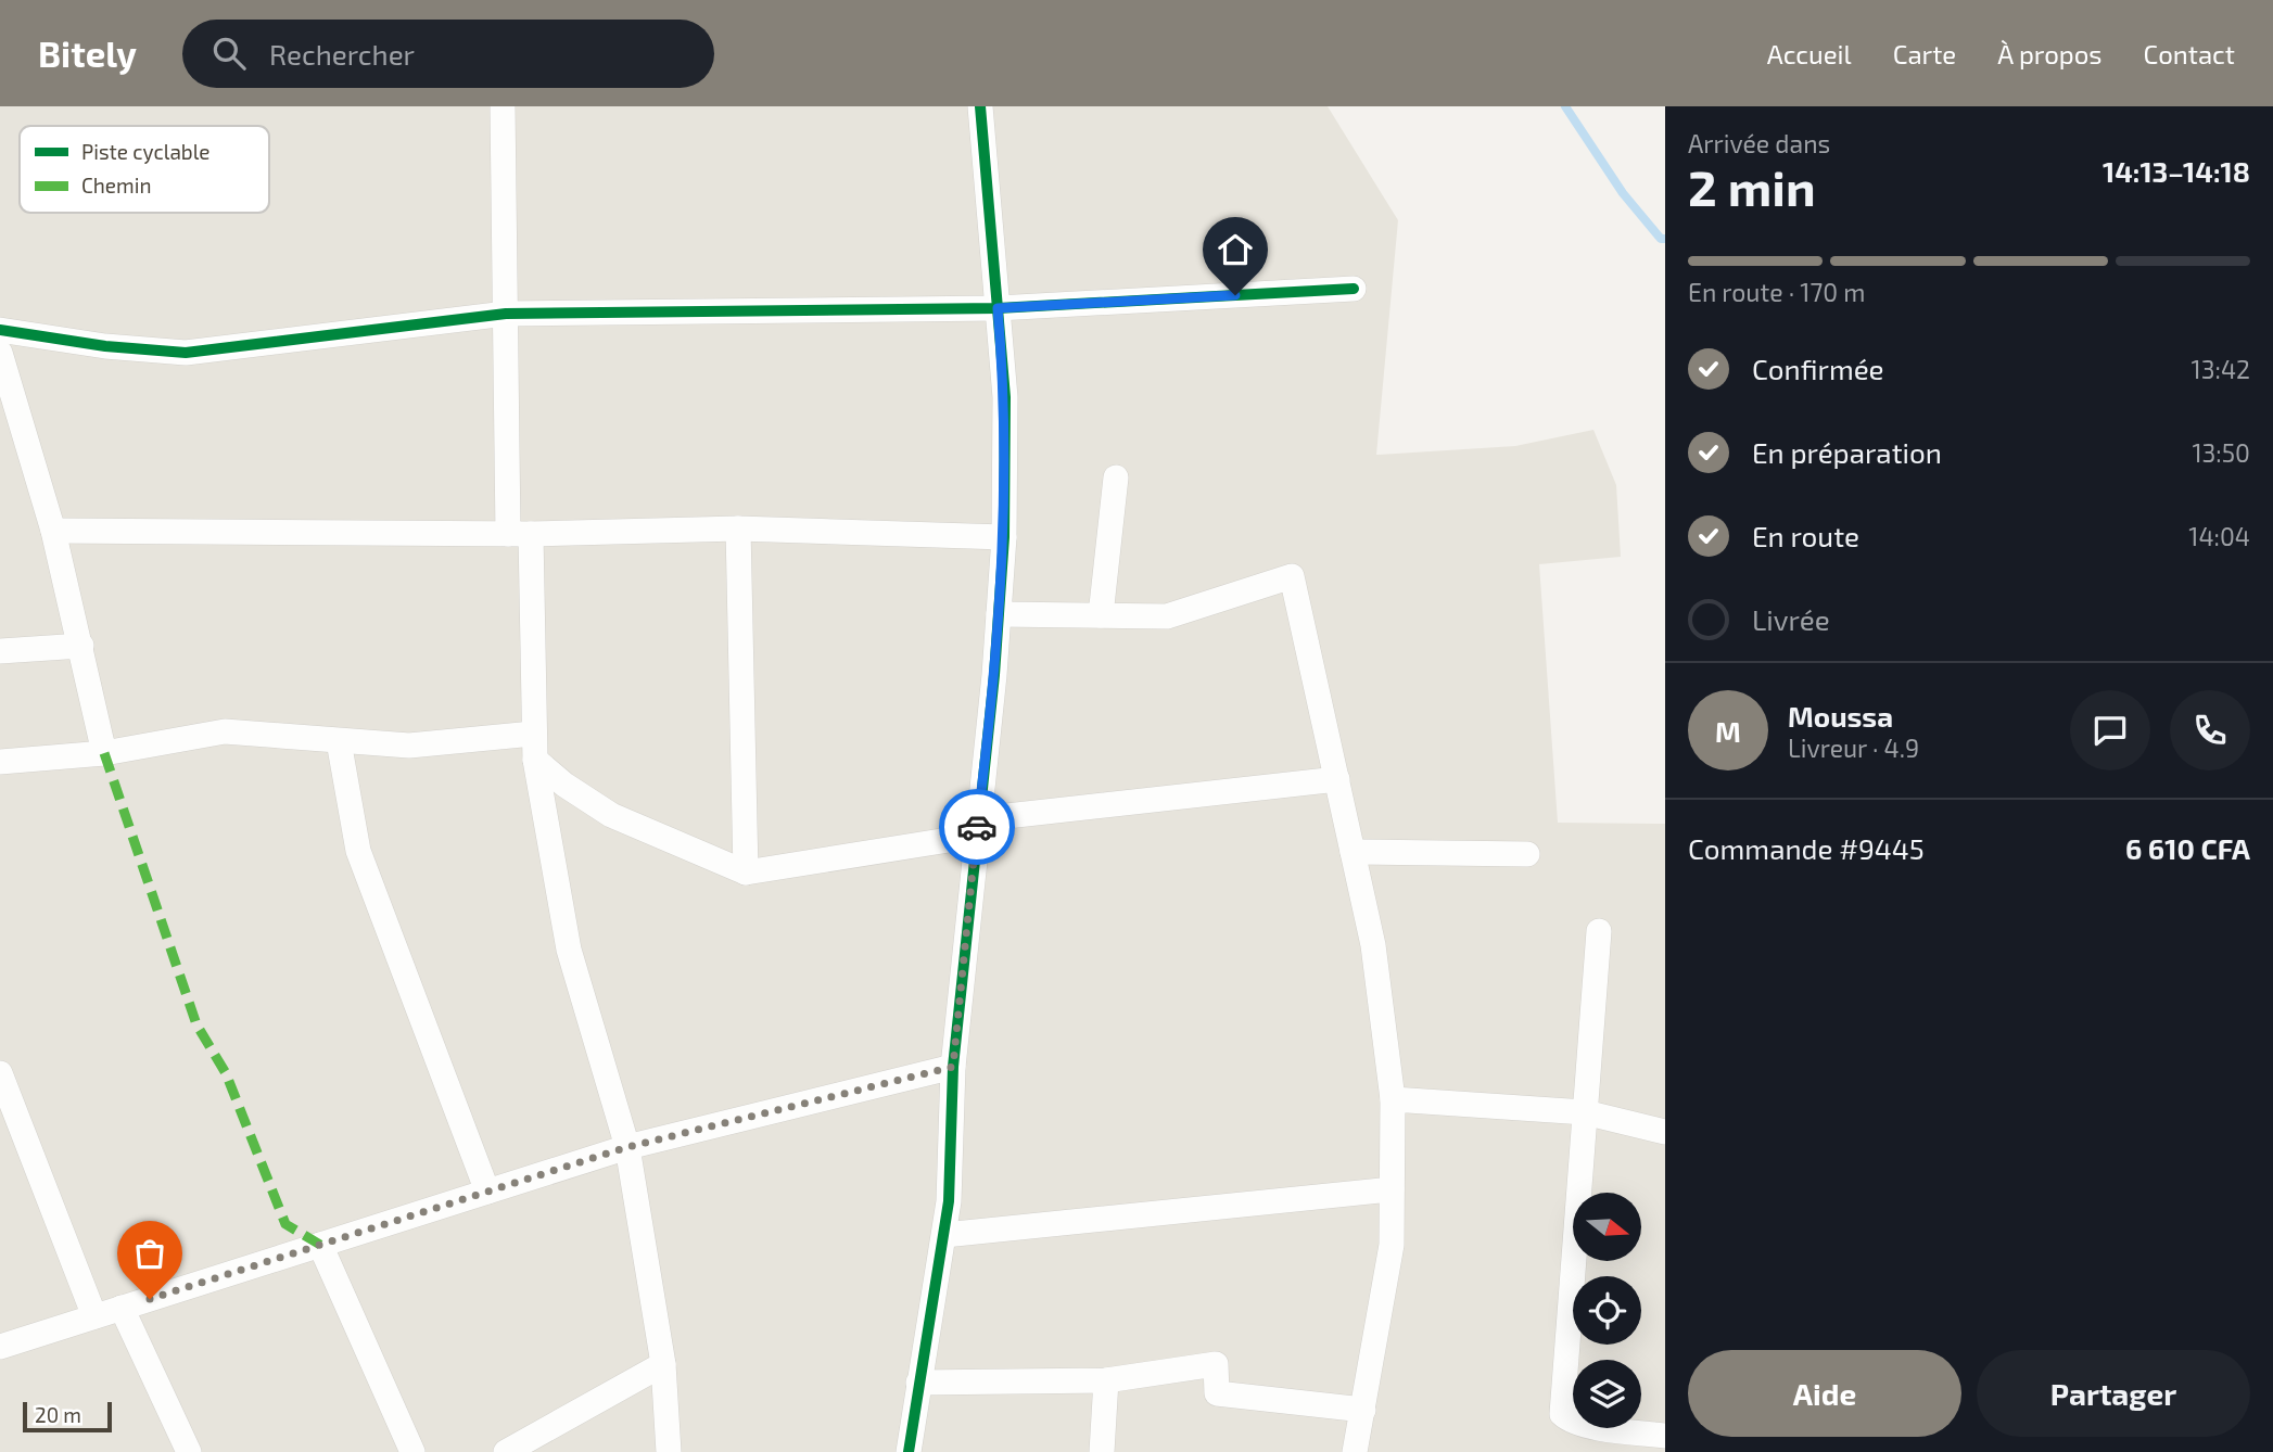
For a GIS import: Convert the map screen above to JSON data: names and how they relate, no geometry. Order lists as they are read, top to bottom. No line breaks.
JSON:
{"legend":["Piste cyclable","Chemin"],"scale_bar":"20 m","north":"right","page":{"header":"Bitely","search":"Rechercher","nav":["Accueil","Carte","À propos","Contact"],"heading":["2 min","Arrivée dans","14:13–14:18"],"panel":["Moussa","Livreur · 4.9","Commande #9445","6 610 CFA"],"bar":"En route · 170 m","list":[["Confirmée","13:42"],["En préparation","13:50"],["En route","14:04"],"Livrée"],"round":"M","buttons":["Aide","Partager"],"scale":"20 m"}}
